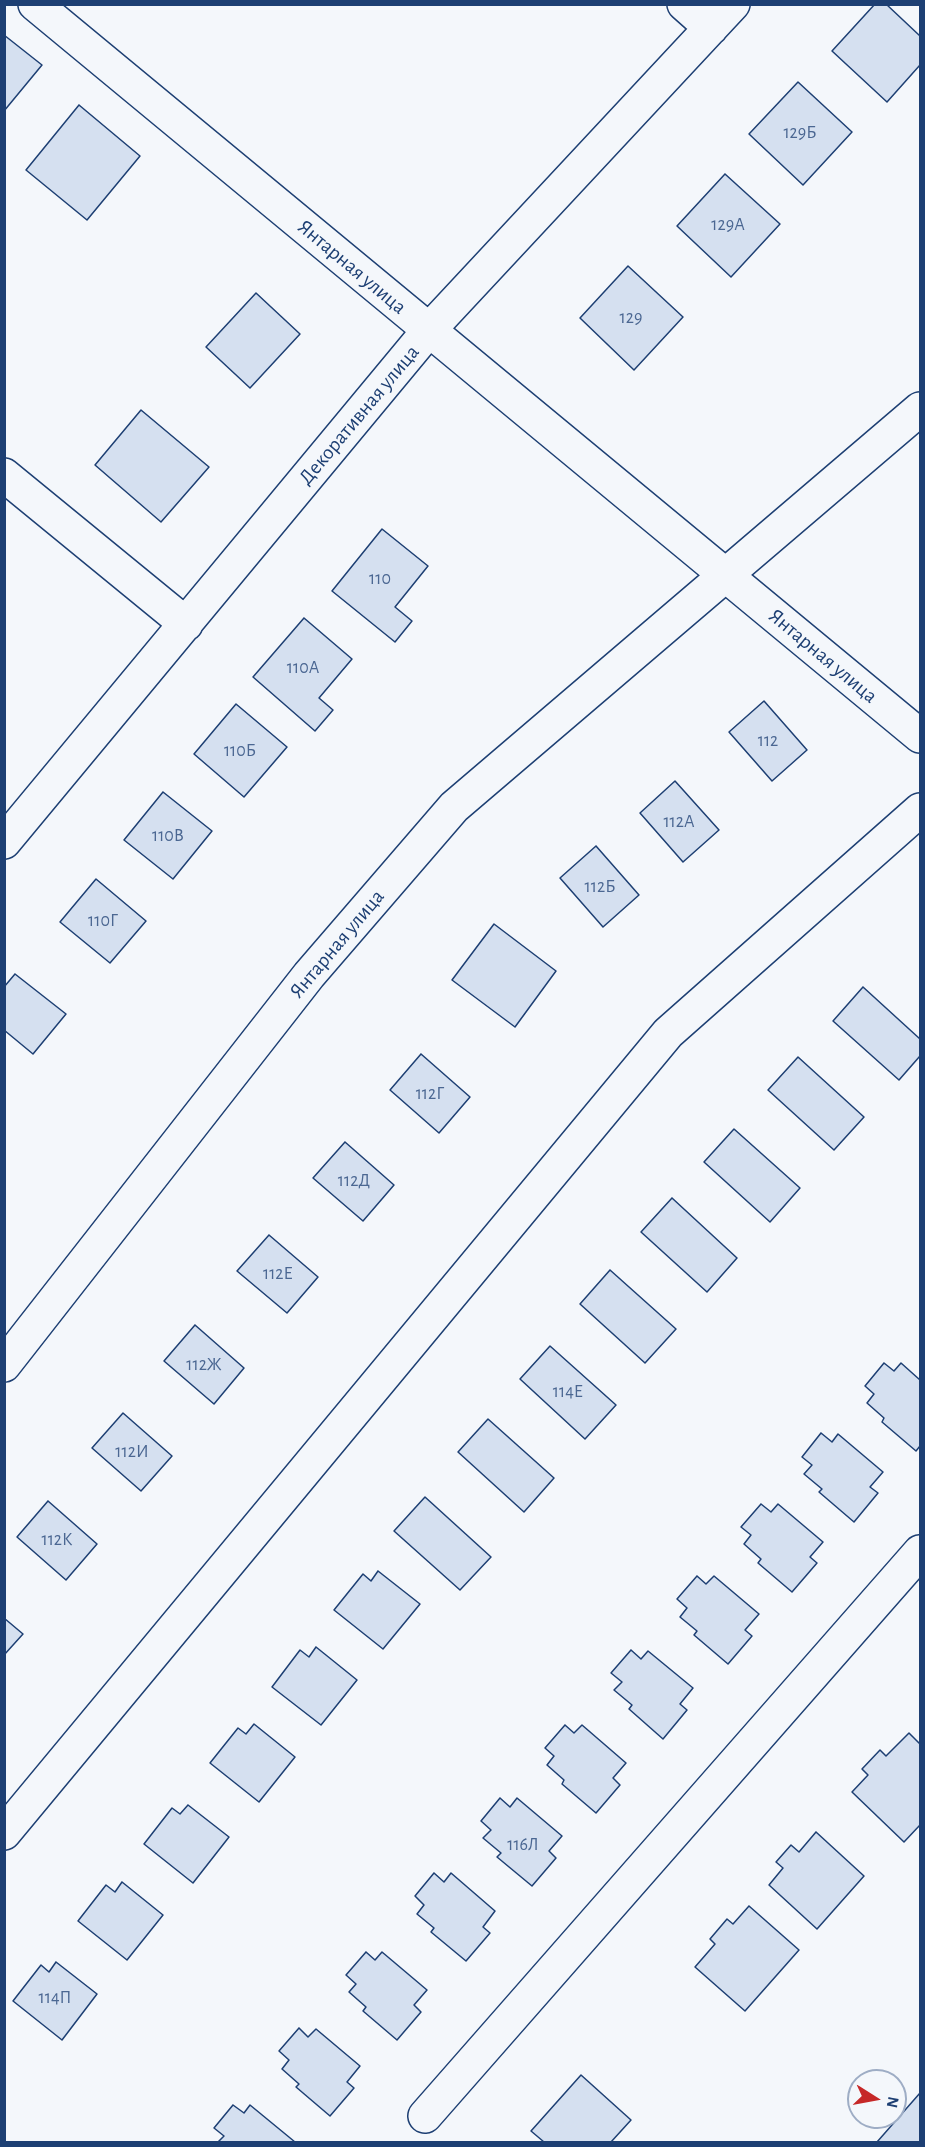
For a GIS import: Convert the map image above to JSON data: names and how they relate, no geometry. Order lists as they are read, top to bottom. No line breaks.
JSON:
{"streets":{"street":["Янтарная улица","Декоративная улица"]},"crossings":[["Янтарная улица","Декоративная улица"]],"house_numbers":["129Б","129А","129","110","110А","112","110Б","112А","110В","112Б","110Г","112Г","112Д","112Е","112Ж","114Е","112И","112К","116Л","114П"],"north":"right"}
